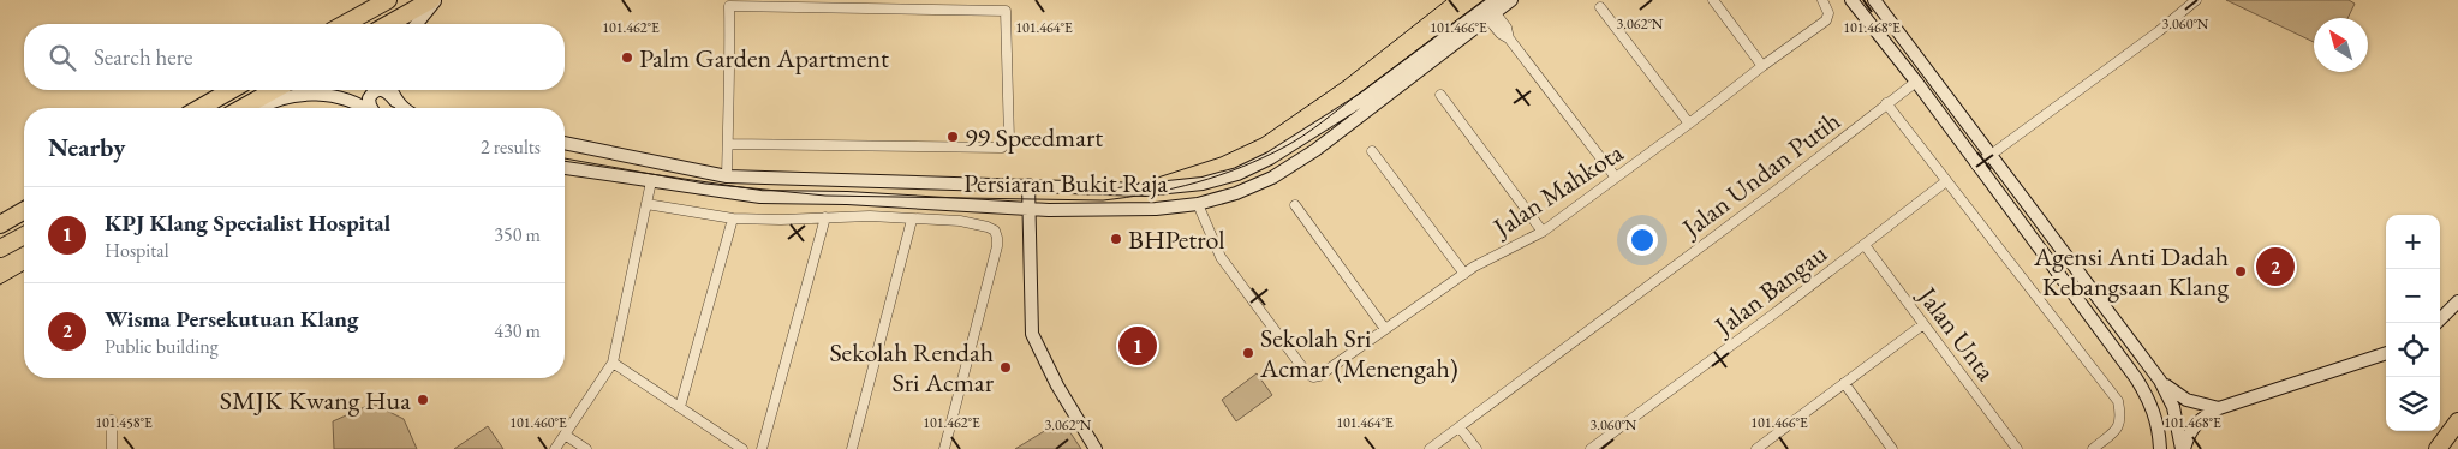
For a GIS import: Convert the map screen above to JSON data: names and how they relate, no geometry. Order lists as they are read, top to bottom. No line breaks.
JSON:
{"streets":{"main road":["Persiaran Bukit Raja"],"street":["Jalan Undan Putih","Jalan Mahkota","Jalan Bangau","Jalan Unta"]},"crossings":[["Persiaran Bukit Raja","Jalan Mahkota"],["Jalan Bangau","Jalan Unta"]],"places":["Palm Garden Apartment","99 Speedmart","BHPetrol","Agensi Anti Dadah Kebangsaan Klang","Sekolah Sri Acmar (Menengah)","Sekolah Rendah Sri Acmar","SMJK Kwang Hua"],"north":"top left","page":{"search":"Search here","heading":["Nearby","2 results"],"list":[{"mark":"1","name":"KPJ Klang Specialist Hospital","note":"Hospital","value":"350 m"},{"mark":"2","name":"Wisma Persekutuan Klang","note":"Public building","value":"430 m"}],"map_buttons":["+","−"],"pins":["2","1"]},"coordinates":["3.060°N","3.062°N","101.462°E","101.464°E","101.466°E","101.468°E","101.458°E","101.460°E"]}
